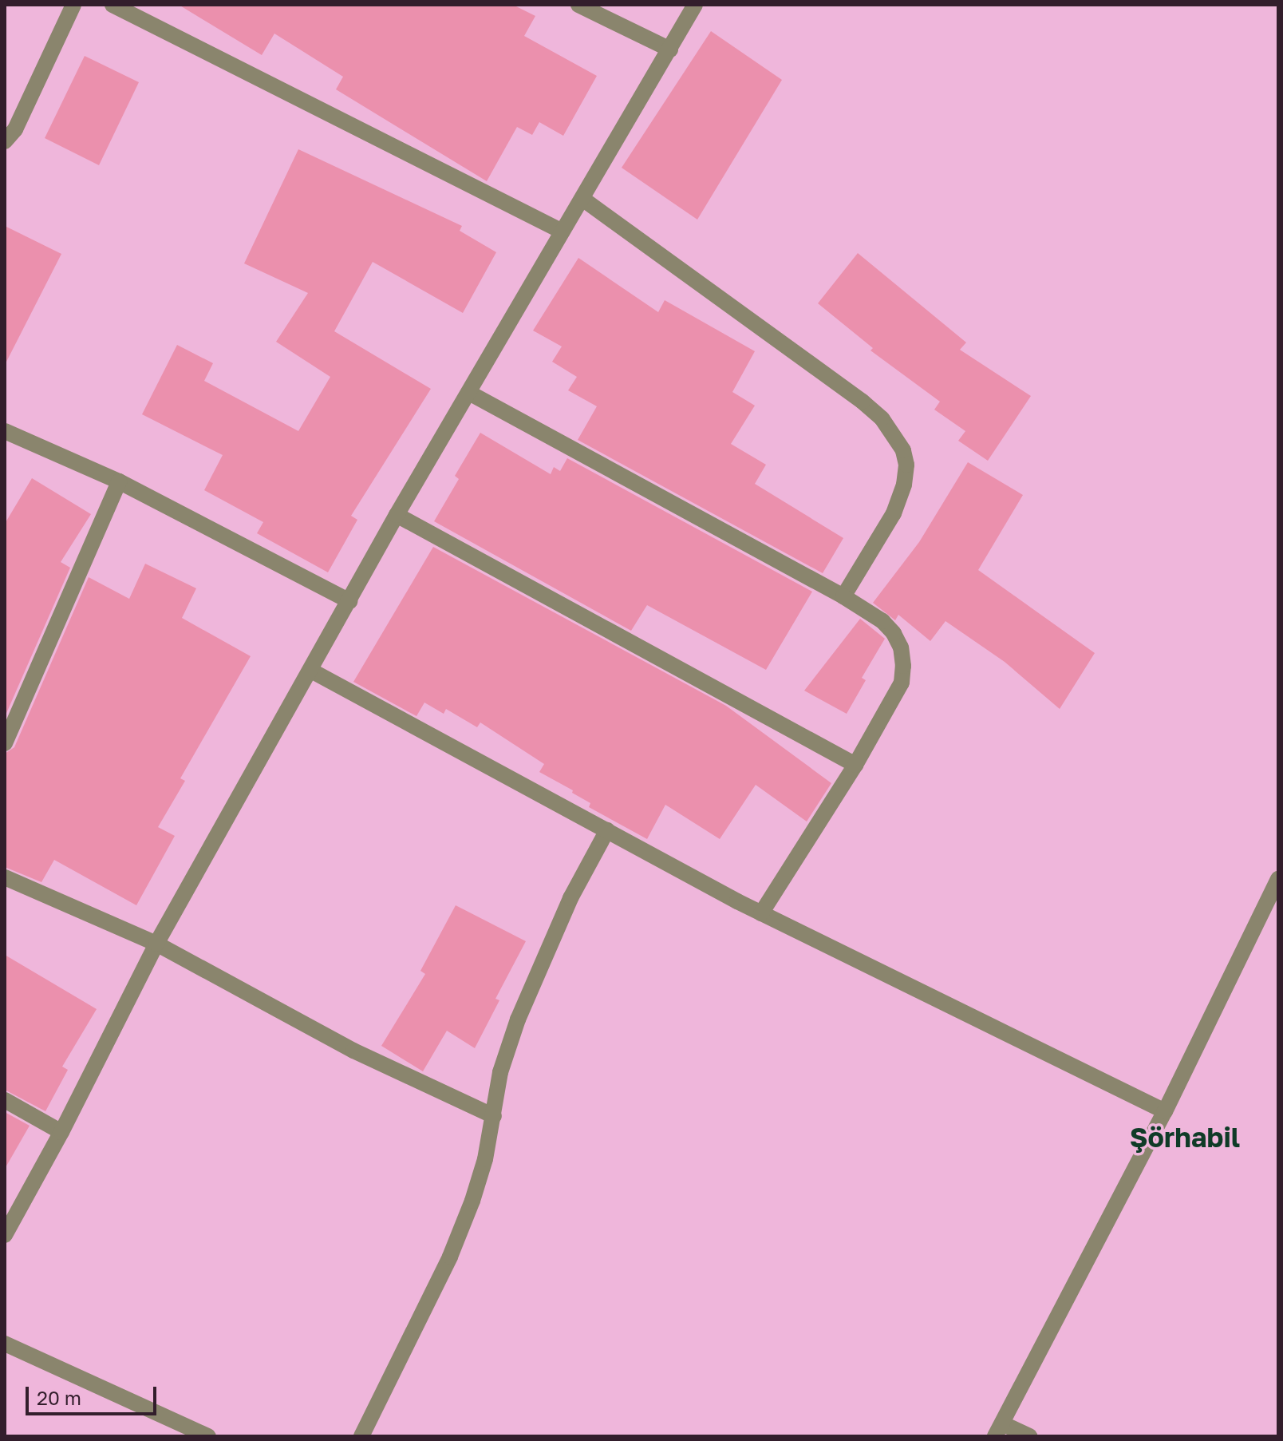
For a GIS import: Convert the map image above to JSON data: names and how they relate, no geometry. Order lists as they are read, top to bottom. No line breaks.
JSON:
{"districts":["Şörhabil"],"scale_bar":"20 m"}
